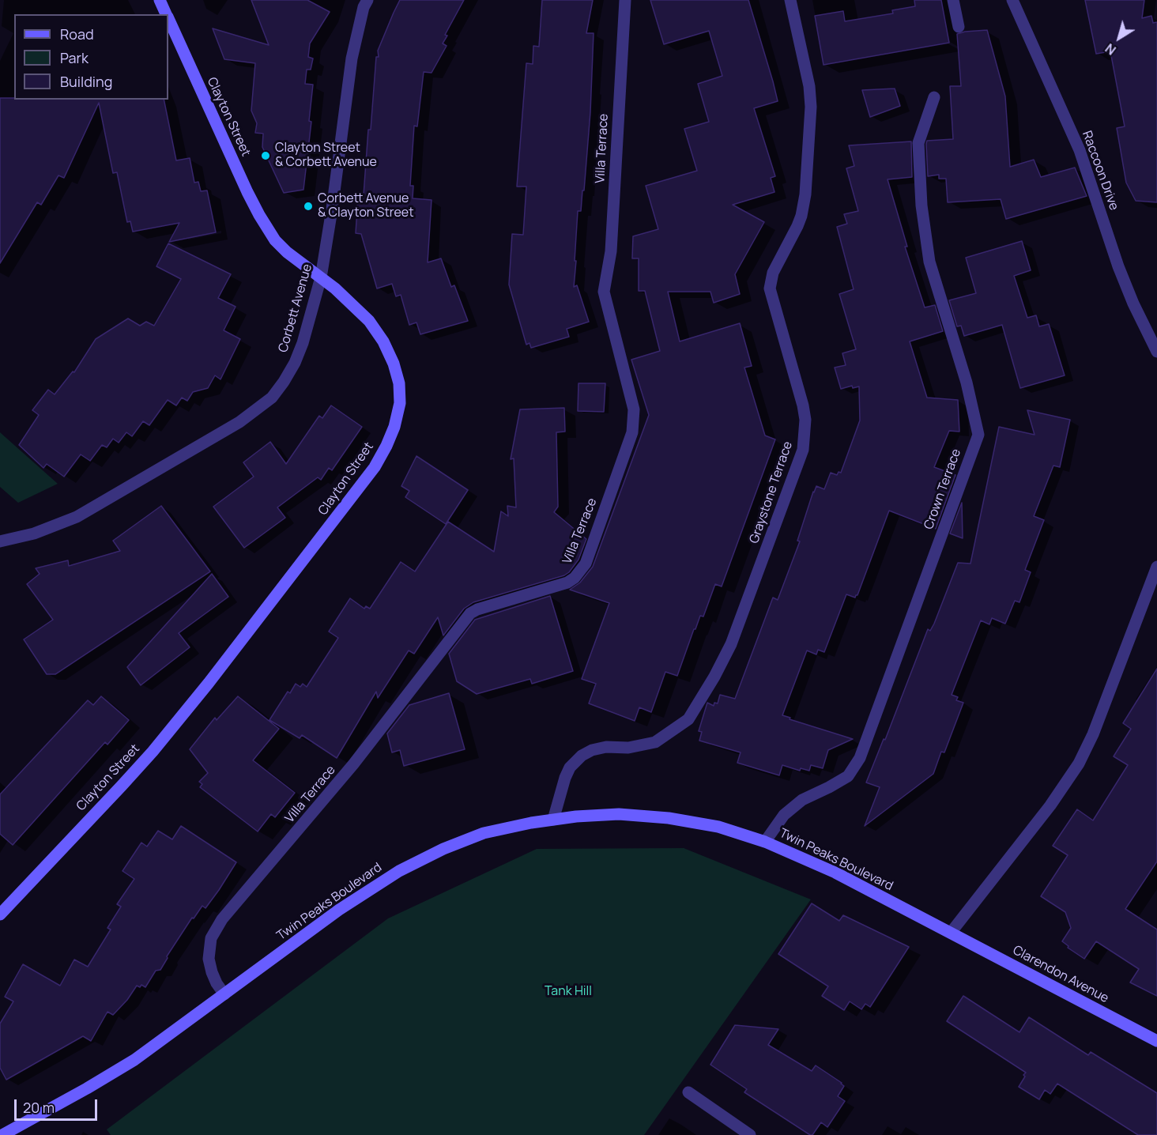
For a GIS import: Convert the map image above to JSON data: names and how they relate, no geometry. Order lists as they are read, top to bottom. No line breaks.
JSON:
{"streets":{"main road":["Clayton Street","Twin Peaks Boulevard","Clarendon Avenue"],"street":["Villa Terrace","Raccoon Drive","Corbett Avenue","Crown Terrace","Graystone Terrace"]},"crossings":[["Clayton Street","Corbett Avenue"],["Villa Terrace","Twin Peaks Boulevard"],["Crown Terrace","Twin Peaks Boulevard"],["Graystone Terrace","Twin Peaks Boulevard"],["Twin Peaks Boulevard","Clarendon Avenue"]],"parks":["Tank Hill"],"places":["Clayton Street & Corbett Avenue","Corbett Avenue & Clayton Street"],"legend":["Road","Park","Building"],"scale_bar":"20 m","north":"bottom left"}
